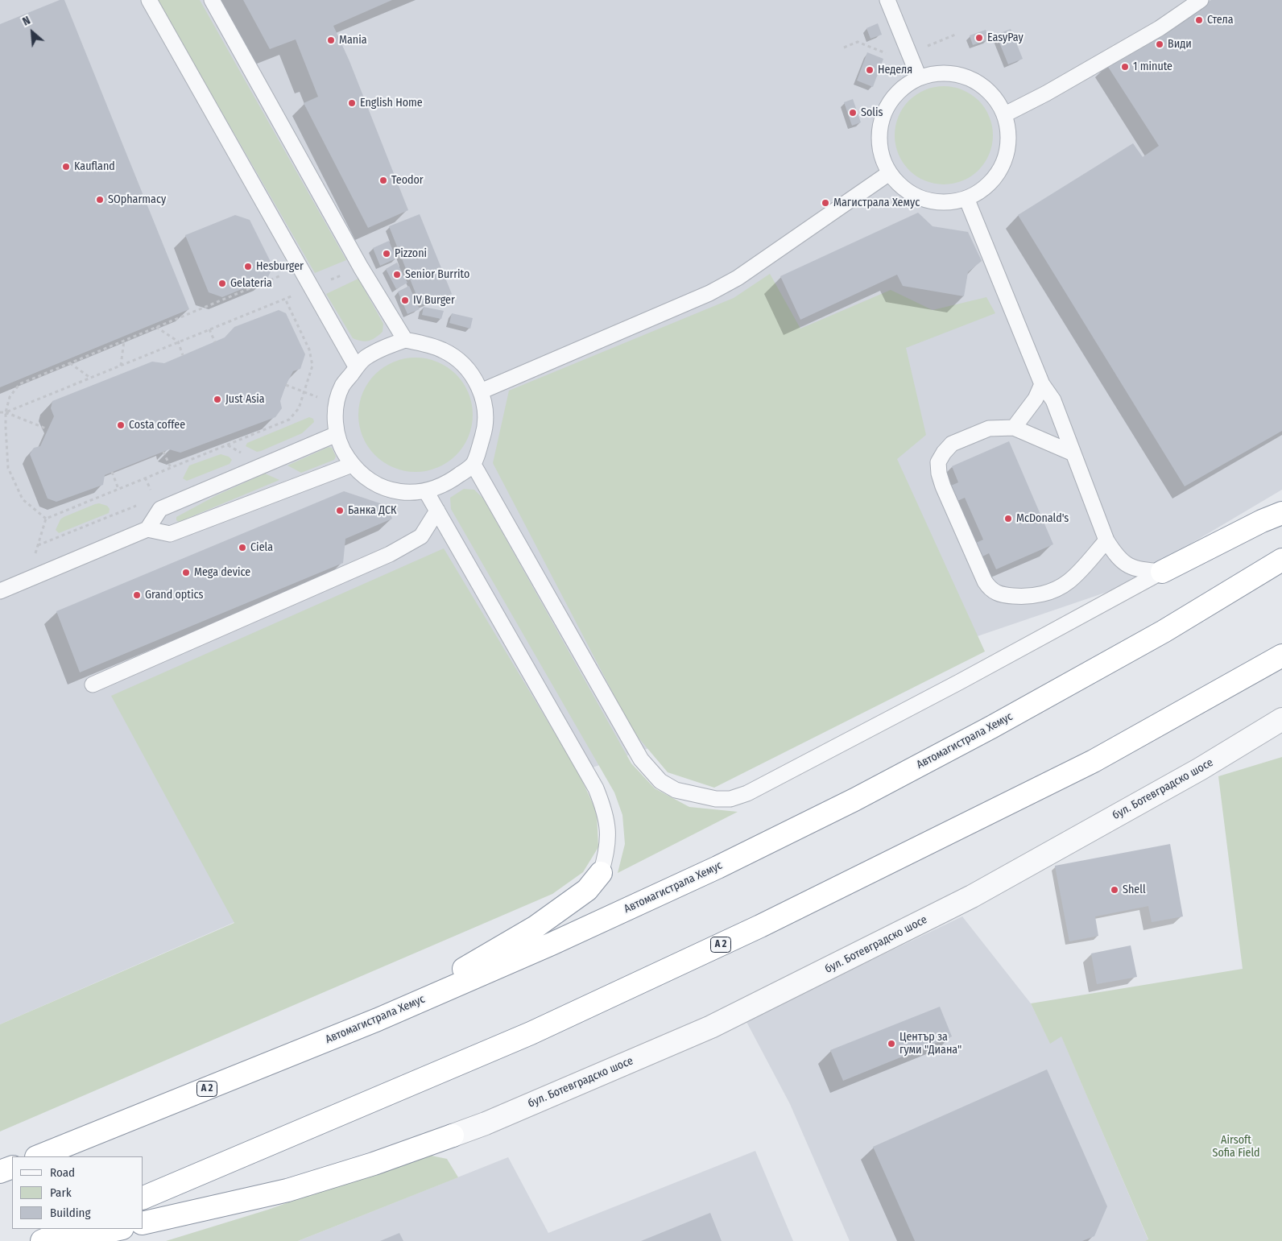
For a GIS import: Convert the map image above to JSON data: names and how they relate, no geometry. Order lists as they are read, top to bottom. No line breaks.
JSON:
{"streets":{"highway":["Автомагистрала Хемус","A 2"],"street":["бул. Ботевградско шосе"]},"parks":["Airsoft Sofia Field"],"places":["Стела","EasyPay","Mania","Види","1 minute","Неделя","English Home","Solis","Kaufland","Teodor","SOpharmacy","Магистрала Хемус","Pizzoni","Hesburger","Senior Burrito","Gelateria","IV Burger","Just Asia","Costa coffee","Банка ДСК","McDonald's","Ciela","Mega device","Grand optics","Shell","Център за гуми \"Диана\""],"legend":["Road","Park","Building"],"north":"top left"}
